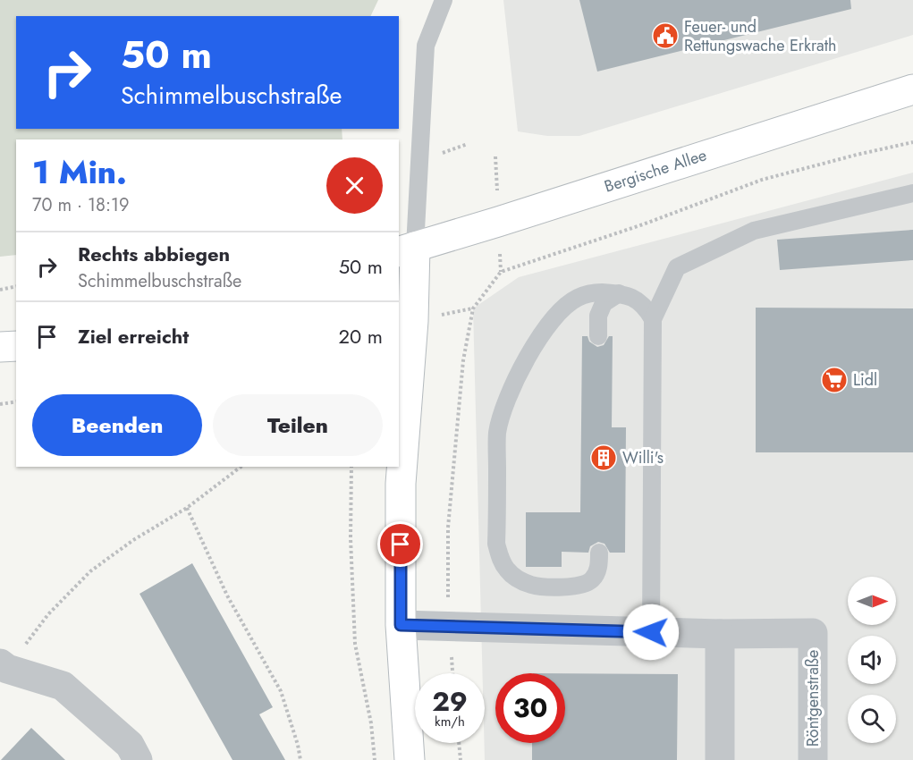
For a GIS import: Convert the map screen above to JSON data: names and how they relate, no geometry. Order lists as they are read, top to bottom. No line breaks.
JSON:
{"streets":{"main road":["Bergische Allee"],"street":["Röntgenstraße"]},"places":{"public building":["Feuer- und Rettungswache Erkrath"],"supermarket":["Lidl"],"building":["Willi's"]},"north":"right","page":{"turn":["50 m","Schimmelbuschstraße"],"heading":["1 Min.","70 m · 18:19"],"list":[{"name":"Rechts abbiegen","note":"Schimmelbuschstraße","value":"50 m"},{"name":"Ziel erreicht","value":"20 m"}],"buttons":["Beenden","Teilen"],"speed":"29 km/h","limit":"30"}}
